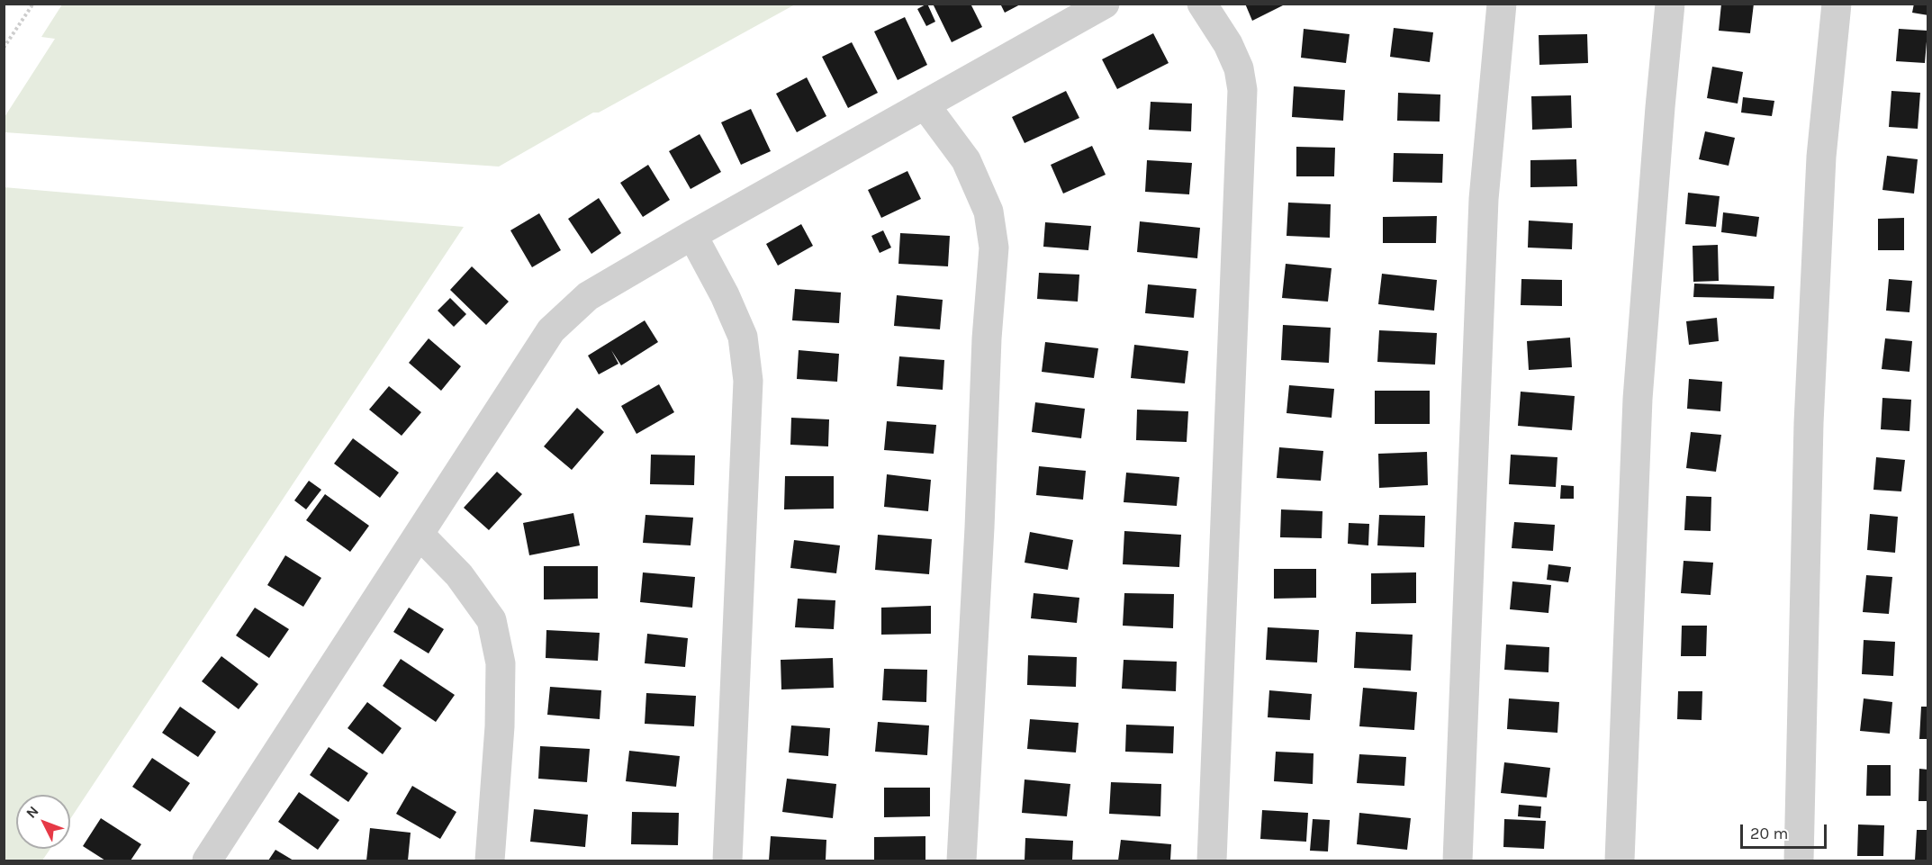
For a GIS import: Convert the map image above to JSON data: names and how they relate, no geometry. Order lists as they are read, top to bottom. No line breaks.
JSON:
{"scale_bar":"20 m","north":"top left"}
